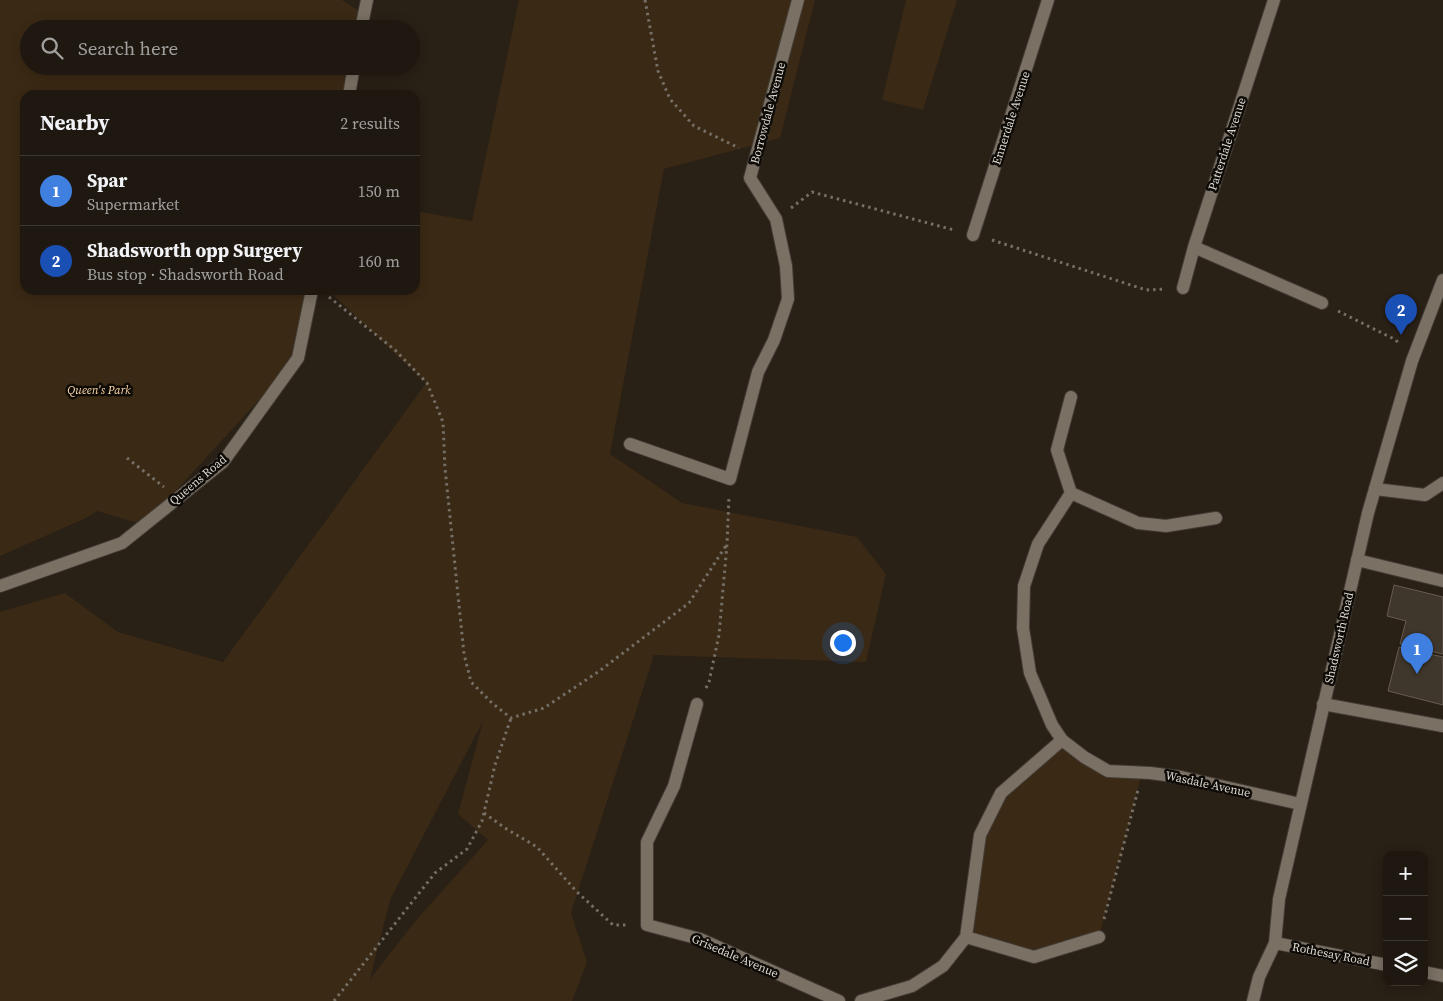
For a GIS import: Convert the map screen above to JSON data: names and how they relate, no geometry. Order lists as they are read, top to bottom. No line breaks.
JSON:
{"streets":{"street":["Borrowdale Avenue","Ennerdale Avenue","Patterdale Avenue","Queens Road","Shadsworth Road","Wasdale Avenue","Rothesay Road","Grisedale Avenue"]},"crossings":[["Shadsworth Road","Wasdale Avenue"],["Shadsworth Road","Rothesay Road"]],"parks":["Queen's Park"],"page":{"search":"Search here","heading":["Nearby","2 results"],"list":[{"mark":"1","name":"Spar","note":"Supermarket","value":"150 m"},{"mark":"2","name":"Shadsworth opp Surgery","note":"Bus stop · Shadsworth Road","value":"160 m"}],"pins":["2","1"],"map_buttons":["+","−"]}}
